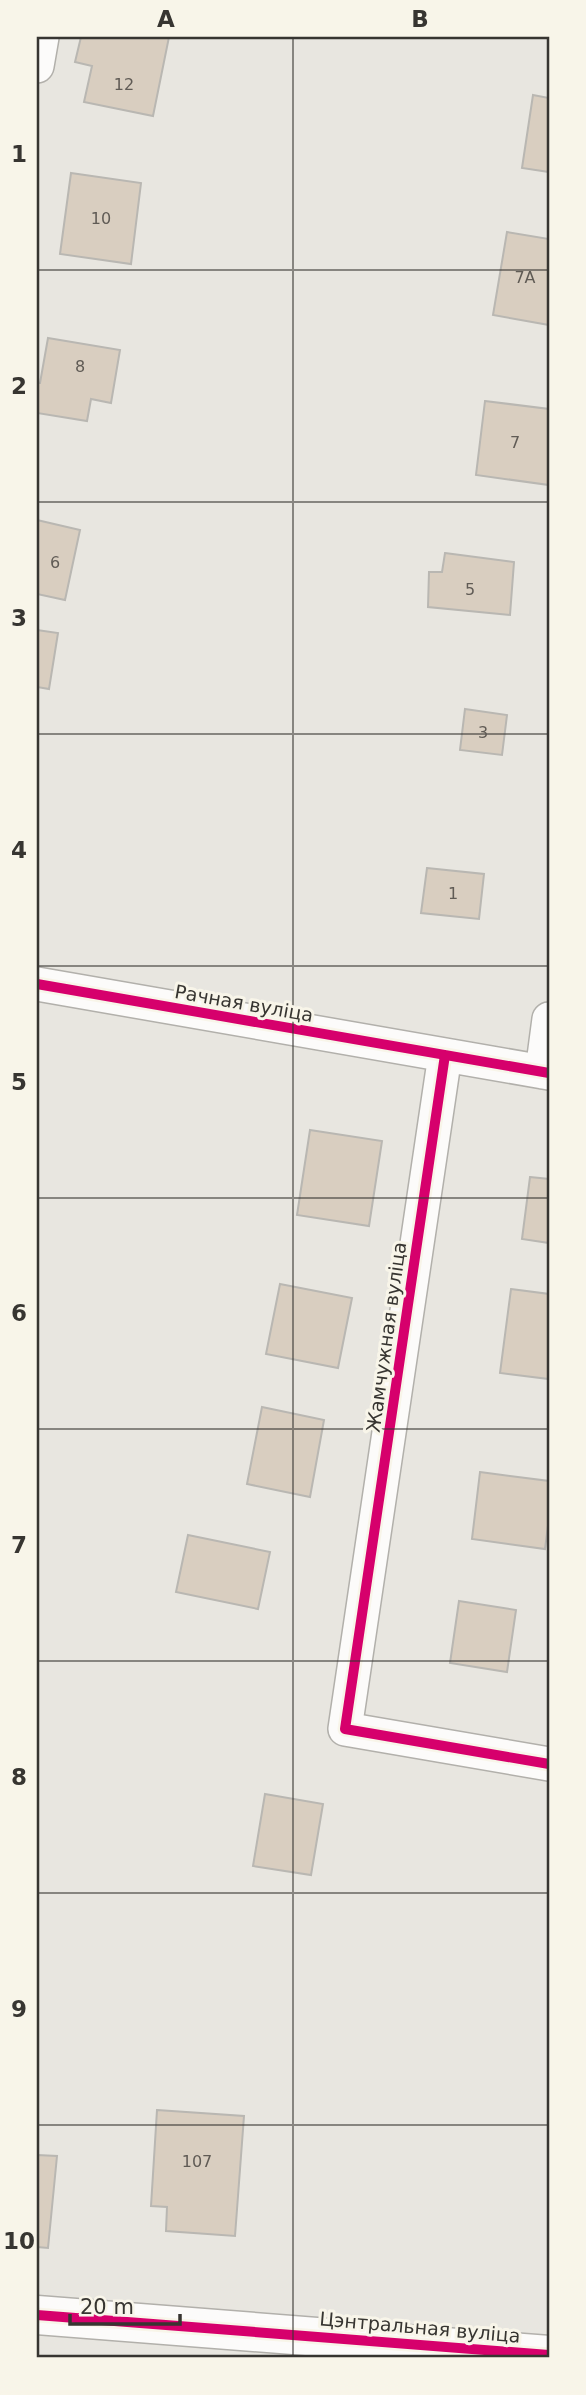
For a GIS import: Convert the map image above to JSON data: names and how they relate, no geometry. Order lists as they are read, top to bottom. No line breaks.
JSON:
{"streets":{"street":["Рачная вуліца","Жамчужная вуліца","Цэнтральная вуліца"]},"crossings":[["Рачная вуліца","Жамчужная вуліца"]],"house_numbers":["12","10","7А","8","7","6","5","3","1","107"],"scale_bar":"20 m","grid":{"columns":["A","B"],"rows":["1","2","3","4","5","6","7","8","9","10"]}}
